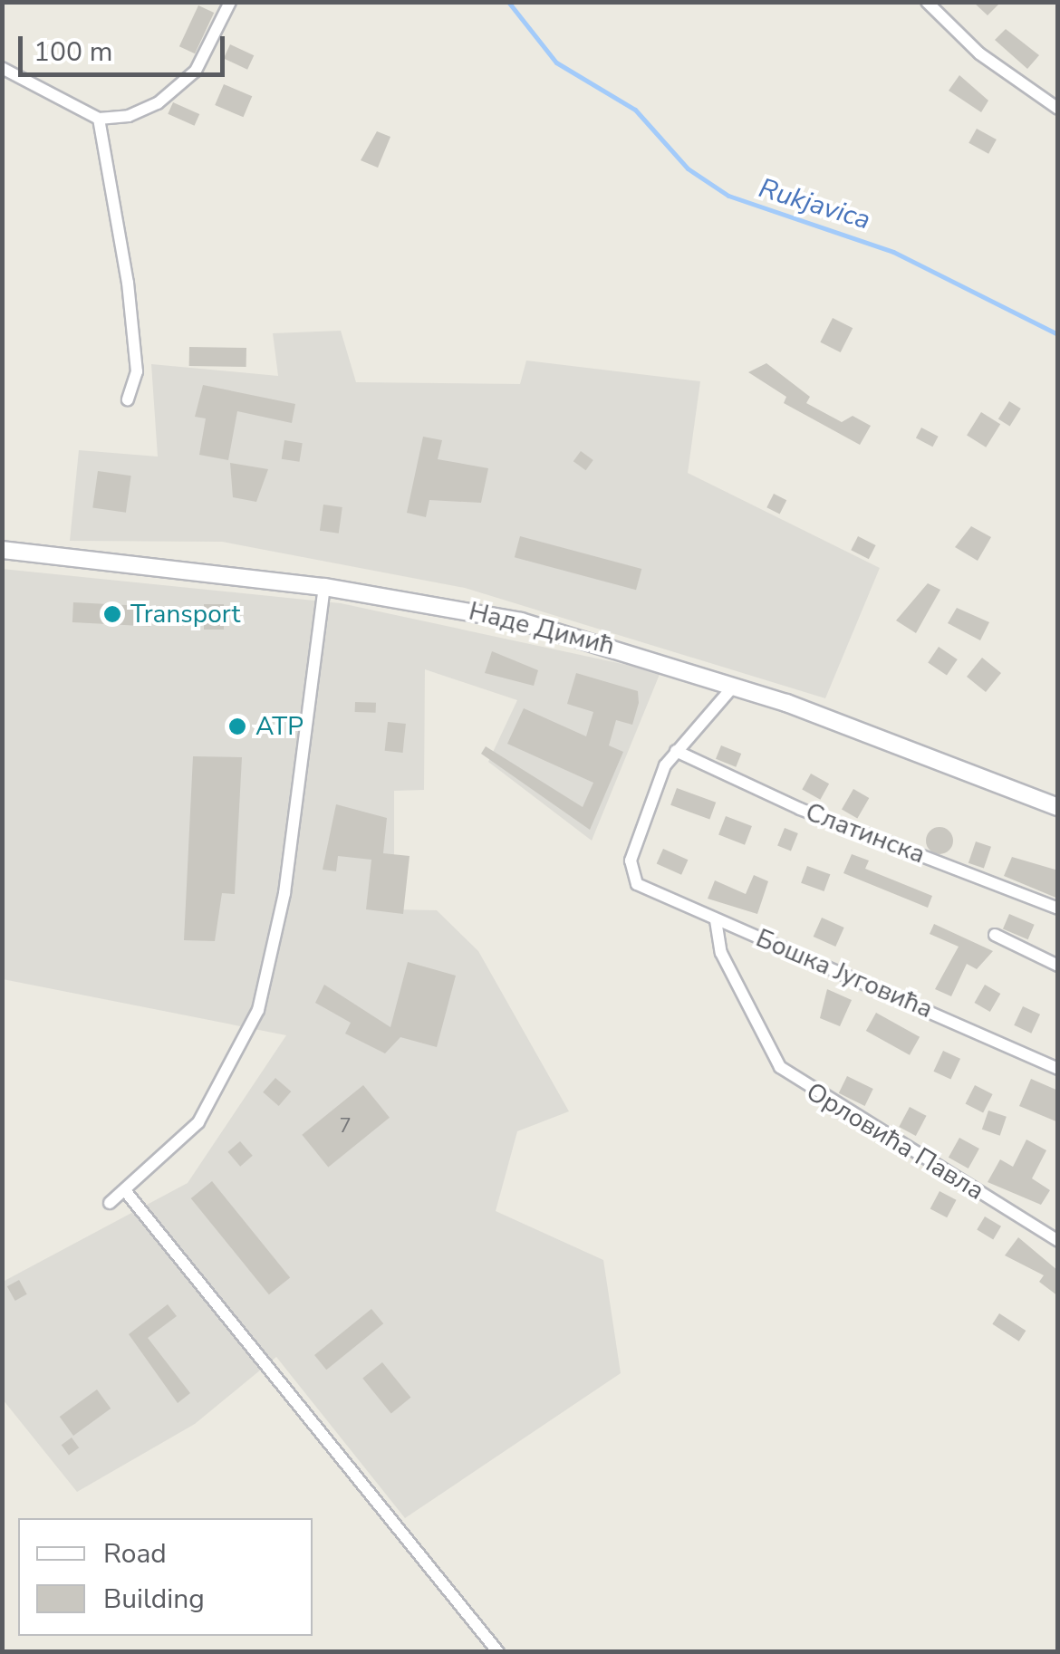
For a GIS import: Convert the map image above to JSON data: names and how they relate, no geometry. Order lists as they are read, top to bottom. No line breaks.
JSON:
{"streets":{"main road":["Наде Димић"],"street":["Слатинска","Бошка Југовића","Орловића Павла"]},"crossings":[["Слатинска","Бошка Југовића"],["Бошка Југовића","Орловића Павла"]],"water":["Rukjavica"],"places":["Transport","ATP"],"house_numbers":["7"],"legend":["Road","Building"],"scale_bar":"100 m"}
